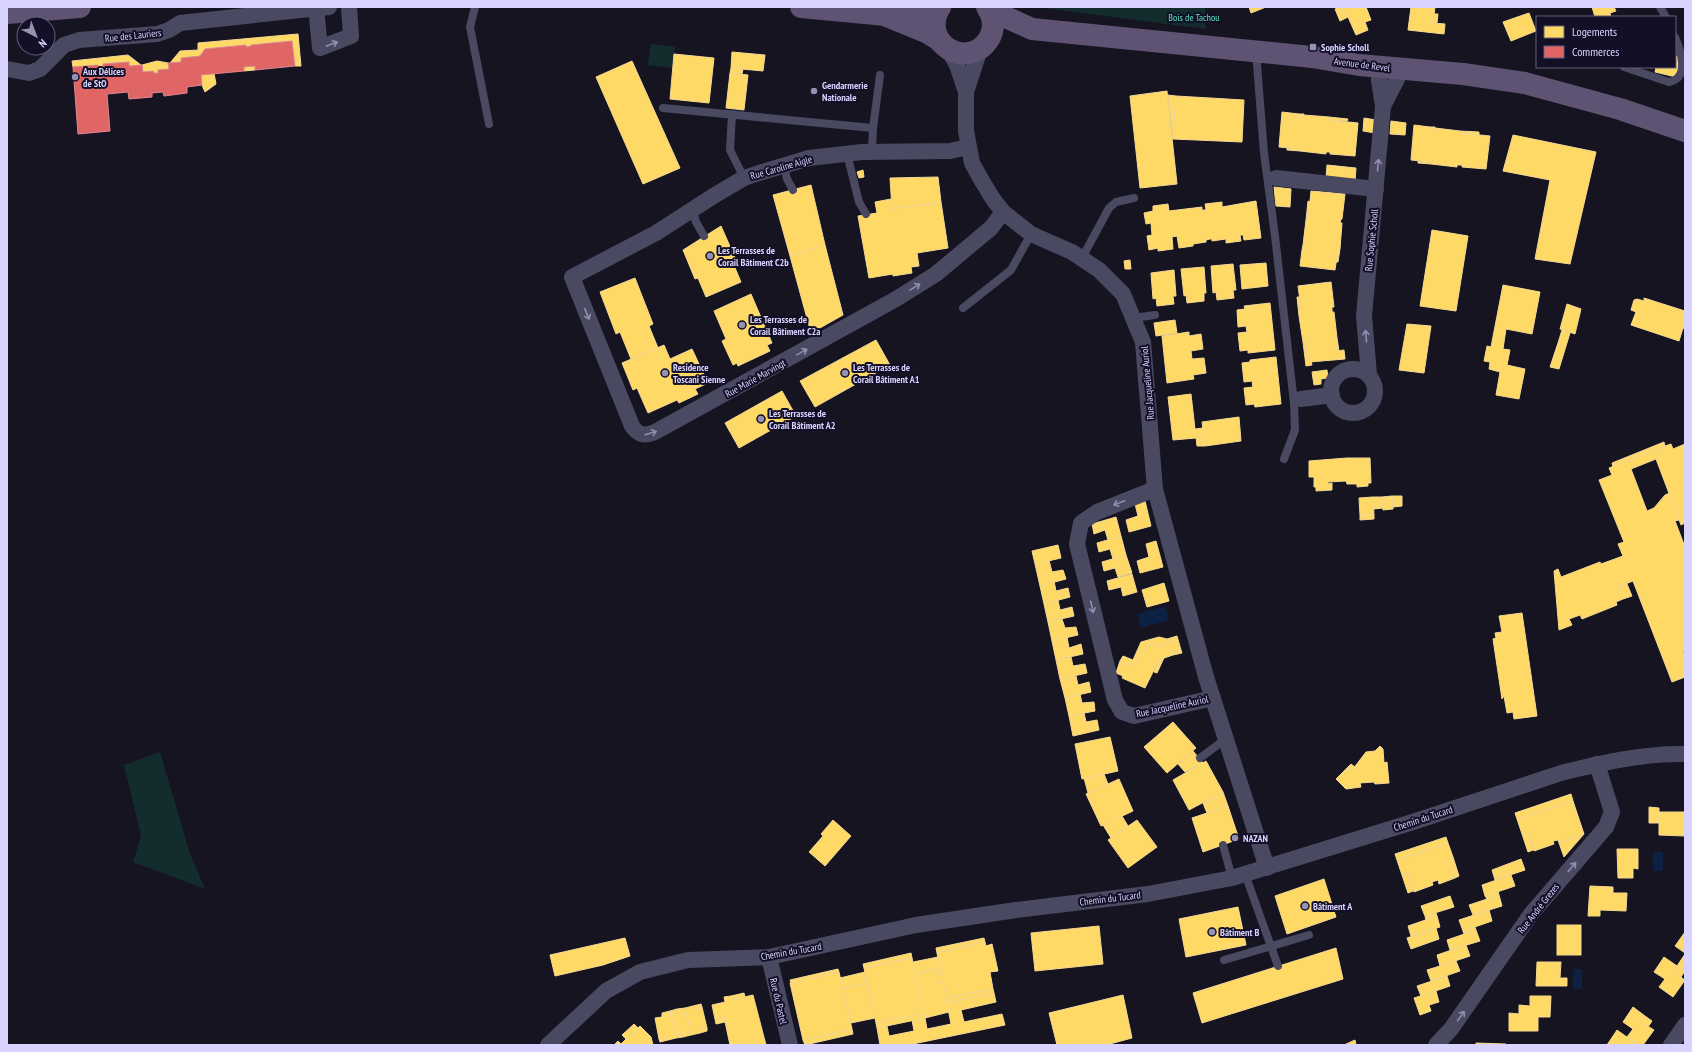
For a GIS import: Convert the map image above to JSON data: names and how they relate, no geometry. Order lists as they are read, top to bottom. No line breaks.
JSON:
{"streets":{"main road":["Avenue de Revel"],"street":["Rue des Lauriers","Rue Caroline Aigle","Rue Sophie Scholl","Rue Marie Marvingt","Rue Jacqueline Auriol","Chemin du Tucard","Rue André Grezes","Rue du Pastel"]},"crossings":[["Avenue de Revel","Rue Sophie Scholl"],["Avenue de Revel","Rue Jacqueline Auriol"],["Rue Caroline Aigle","Rue Marie Marvingt"],["Rue Caroline Aigle","Rue Jacqueline Auriol"],["Rue Marie Marvingt","Rue Jacqueline Auriol"],["Rue Jacqueline Auriol","Chemin du Tucard"],["Chemin du Tucard","Rue André Grezes"],["Chemin du Tucard","Rue du Pastel"]],"one_way":["Rue Sophie Scholl","Rue André Grezes"],"parks":["Bois de Tachou"],"places":{"transit":["Sophie Scholl"],"other":["Aux Délices de StO","Gendarmerie Nationale","Les Terrasses de Corail Bâtiment C2b","Les Terrasses de Corail Bâtiment C2a","Residence Toscani Sienne","Les Terrasses de Corail Bâtiment A1","Les Terrasses de Corail Bâtiment A2","NAZAN","Bâtiment A","Bâtiment B"]},"legend":["Logements","Commerces"],"north":"bottom right"}
